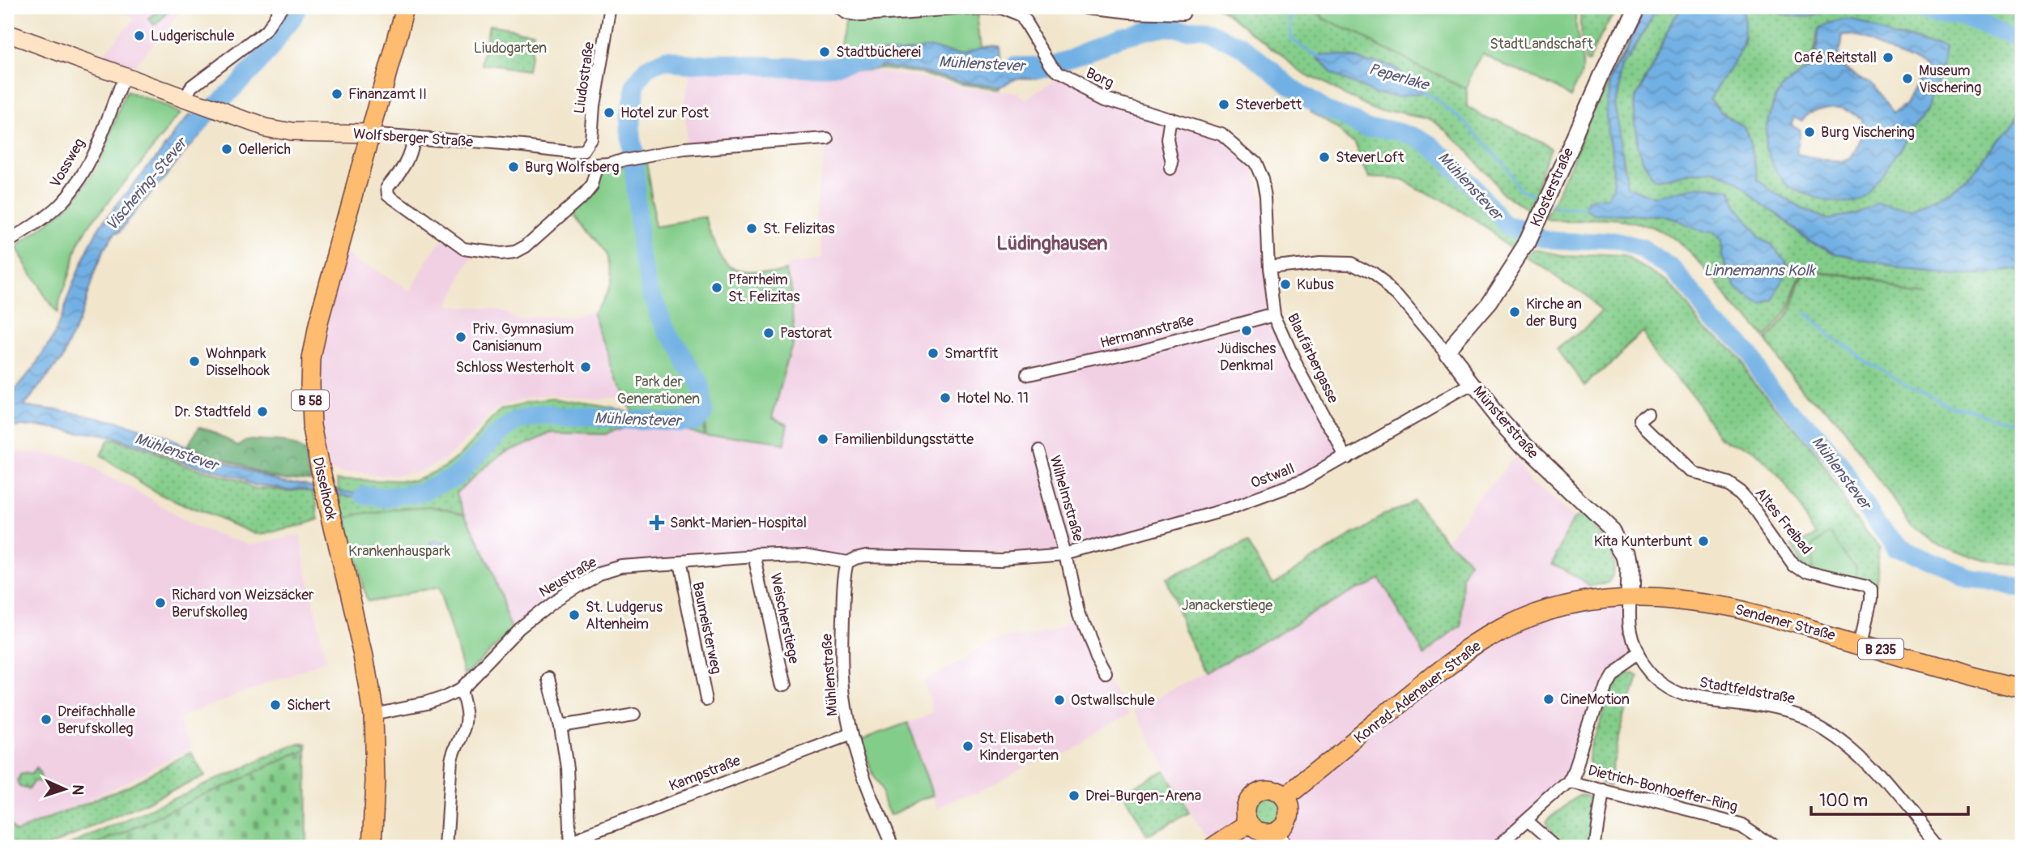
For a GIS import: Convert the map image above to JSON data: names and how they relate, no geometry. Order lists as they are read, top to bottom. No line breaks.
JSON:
{"streets":{"main road":["Wolfsberger Straße","B 58","Disselhook","Sendener Straße","B 235","Konrad-Adenauer-Straße"],"street":["Liudostraße","Borg","Vossweg","Klosterstraße","Hermannstraße","Blaufärbergasse","Münsterstraße","Ostwall","Wilhelmstraße","Altes Freibad","Neustraße","Weischerstiege","Baumeisterweg","Mühlenstraße","Stadtfeldstraße","Kampstraße","Dietrich-Bonhoeffer-Ring"]},"crossings":[["Liudostraße","Wolfsberger Straße"],["Borg","Blaufärbergasse"],["Borg","Münsterstraße"],["Wolfsberger Straße","Vossweg"],["Wolfsberger Straße","B 58"],["Wolfsberger Straße","Disselhook"],["Klosterstraße","Münsterstraße"],["Hermannstraße","Blaufärbergasse"],["Blaufärbergasse","Münsterstraße"],["Blaufärbergasse","Ostwall"],["B 58","Disselhook"],["Münsterstraße","Ostwall"],["Münsterstraße","Sendener Straße"],["Münsterstraße","Stadtfeldstraße"],["Münsterstraße","Konrad-Adenauer-Straße"],["Ostwall","Wilhelmstraße"],["Ostwall","Neustraße"],["Ostwall","Mühlenstraße"],["Disselhook","Neustraße"],["Altes Freibad","Sendener Straße"],["Neustraße","Weischerstiege"],["Neustraße","Baumeisterweg"],["Neustraße","Mühlenstraße"],["Sendener Straße","Stadtfeldstraße"],["Sendener Straße","Konrad-Adenauer-Straße"],["Mühlenstraße","Kampstraße"],["Stadtfeldstraße","Konrad-Adenauer-Straße"],["Stadtfeldstraße","Dietrich-Bonhoeffer-Ring"]],"districts":["Lüdinghausen"],"water":["Mühlenstever","Peperlake","Vischering-Stever","Linnemanns Kolk"],"parks":["StadtLandschaft","Liudogarten","Park der Generationen","Krankenhauspark","Janackerstiege"],"places":{"other":["Ludgerischule","Stadtbücherei","Café Reitstall","Museum Vischering","Finanzamt II","Steverbett","Hotel zur Post","Burg Vischering","Oellerich","SteverLoft","Burg Wolfsberg","St. Felizitas","Kubus","Pfarrheim St. Felizitas","Kirche an der Burg","Jüdisches Denkmal","Pastorat","Priv. Gymnasium Canisianum","Smartfit","Wohnpark Disselhook","Schloss Westerholt","Hotel No. 11","Dr. Stadtfeld","Familienbildungsstätte","Kita Kunterbunt","Richard von Weizsäcker Berufskolleg","St. Ludgerus Altenheim","CineMotion","Ostwallschule","Sichert","Dreifachhalle Berufskolleg","St. Elisabeth Kindergarten","Drei-Burgen-Arena"],"health":["Sankt-Marien-Hospital"]},"scale_bar":"100 m","north":"right"}
